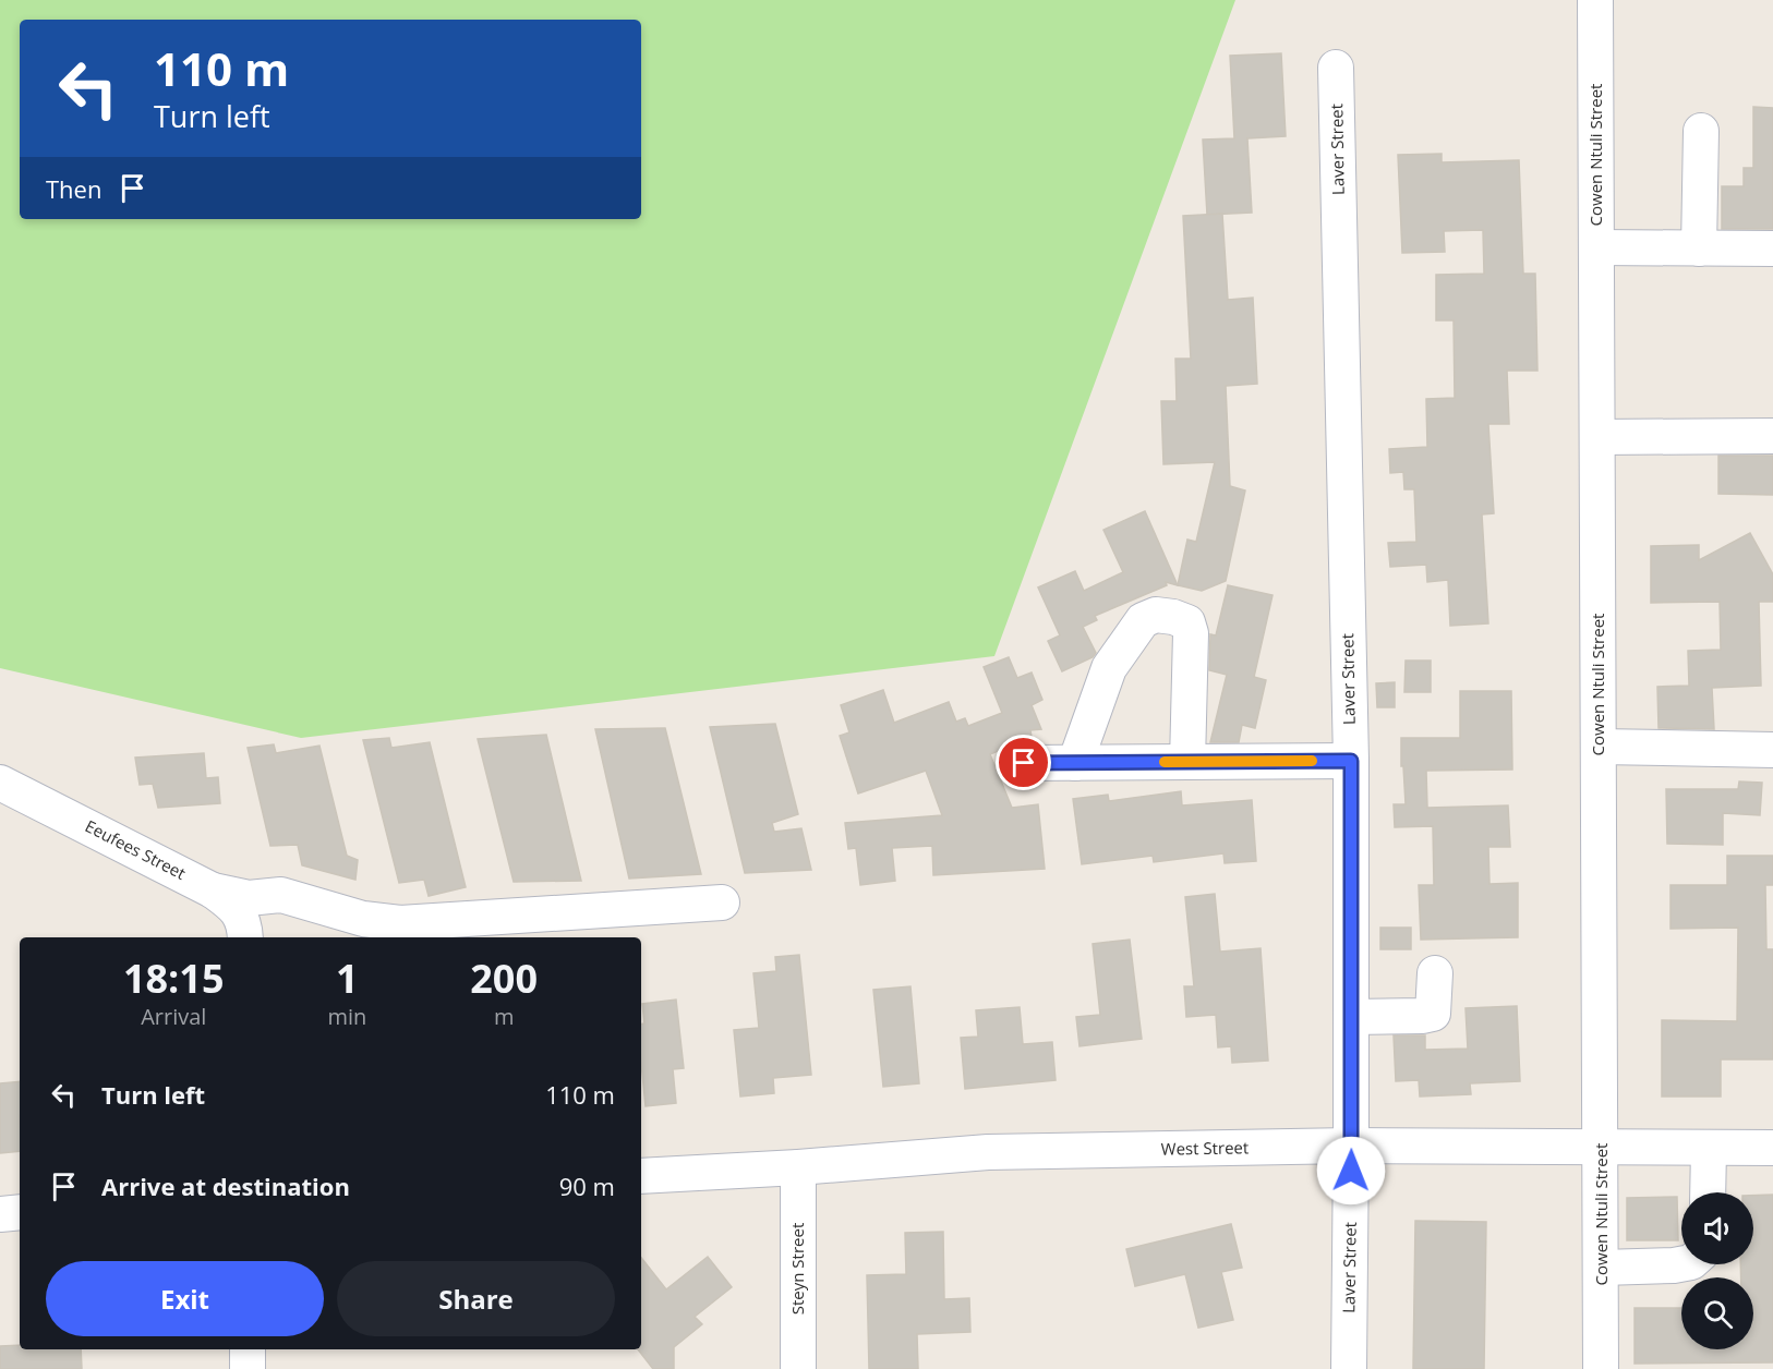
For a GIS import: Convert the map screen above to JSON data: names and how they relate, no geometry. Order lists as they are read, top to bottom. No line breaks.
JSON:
{"streets":{"street":["Laver Street","Cowen Ntuli Street","Eeufees Street","West Street","Steyn Street"]},"crossings":[["Laver Street","West Street"],["Cowen Ntuli Street","West Street"],["West Street","Steyn Street"]],"page":{"turn":["110 m","Turn left"],"then":"Then","eta":["18:15","Arrival","1","min","200","m"],"list":[{"name":"Turn left","value":"110 m"},{"name":"Arrive at destination","value":"90 m"}],"buttons":["Exit","Share"]}}
